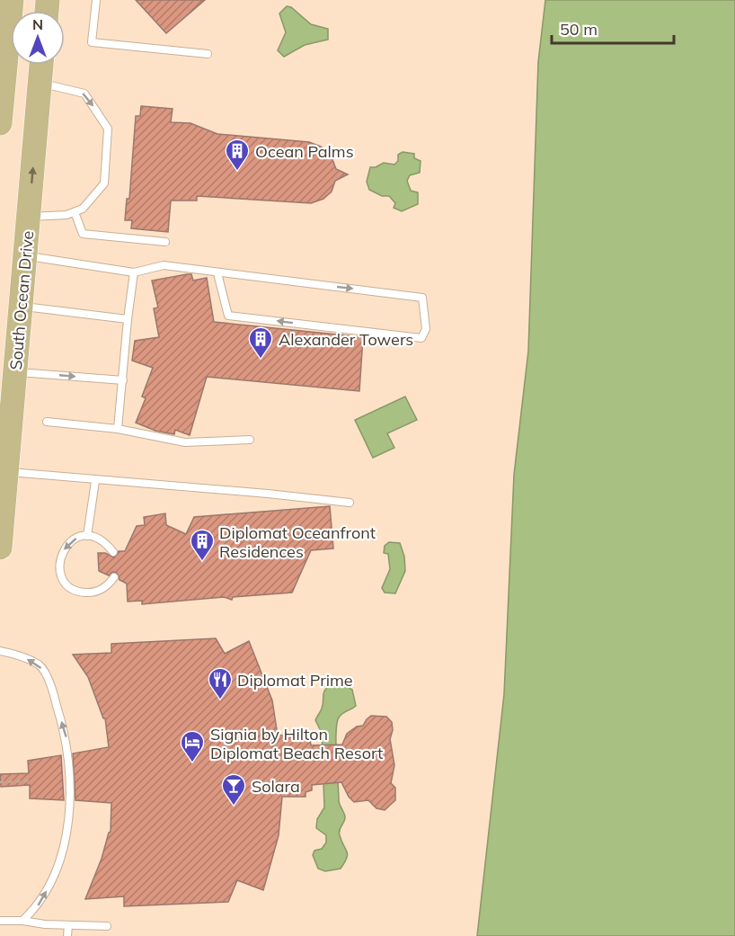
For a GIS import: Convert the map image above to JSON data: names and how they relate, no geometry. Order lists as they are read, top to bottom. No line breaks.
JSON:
{"streets":{"main road":["South Ocean Drive"]},"places":{"building":["Ocean Palms","Alexander Towers","Diplomat Oceanfront Residences"],"restaurant":["Diplomat Prime"],"hotel":["Signia by Hilton Diplomat Beach Resort"],"bar":["Solara"]},"scale_bar":"50 m","north":"top"}
